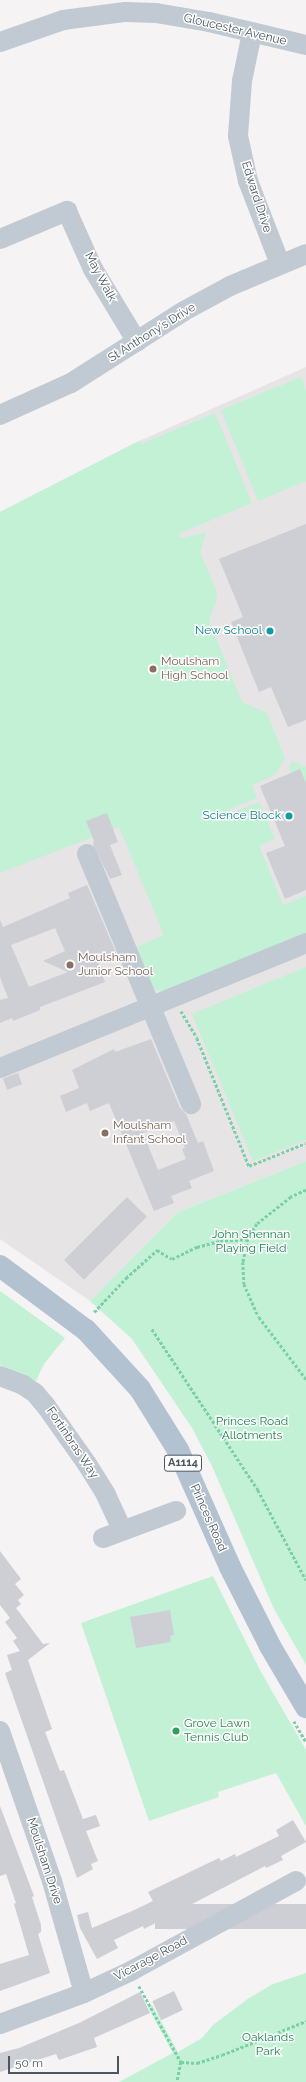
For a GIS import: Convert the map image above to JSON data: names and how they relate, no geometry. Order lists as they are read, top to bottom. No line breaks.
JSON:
{"streets":{"main road":["A1114","Princes Road"],"street":["Gloucester Avenue","Edward Drive","May Walk","St Anthony's Drive","Fortinbras Way","Moulsham Drive","Vicarage Road"]},"crossings":[["Gloucester Avenue","Edward Drive"],["Edward Drive","St Anthony's Drive"],["May Walk","St Anthony's Drive"],["Moulsham Drive","Vicarage Road"]],"parks":["John Shennan Playing Field","Princes Road Allotments","Oaklands Park"],"places":["New School","Moulsham High School","Science Block","Moulsham Junior School","Moulsham Infant School","Grove Lawn Tennis Club"],"scale_bar":"50 m"}
